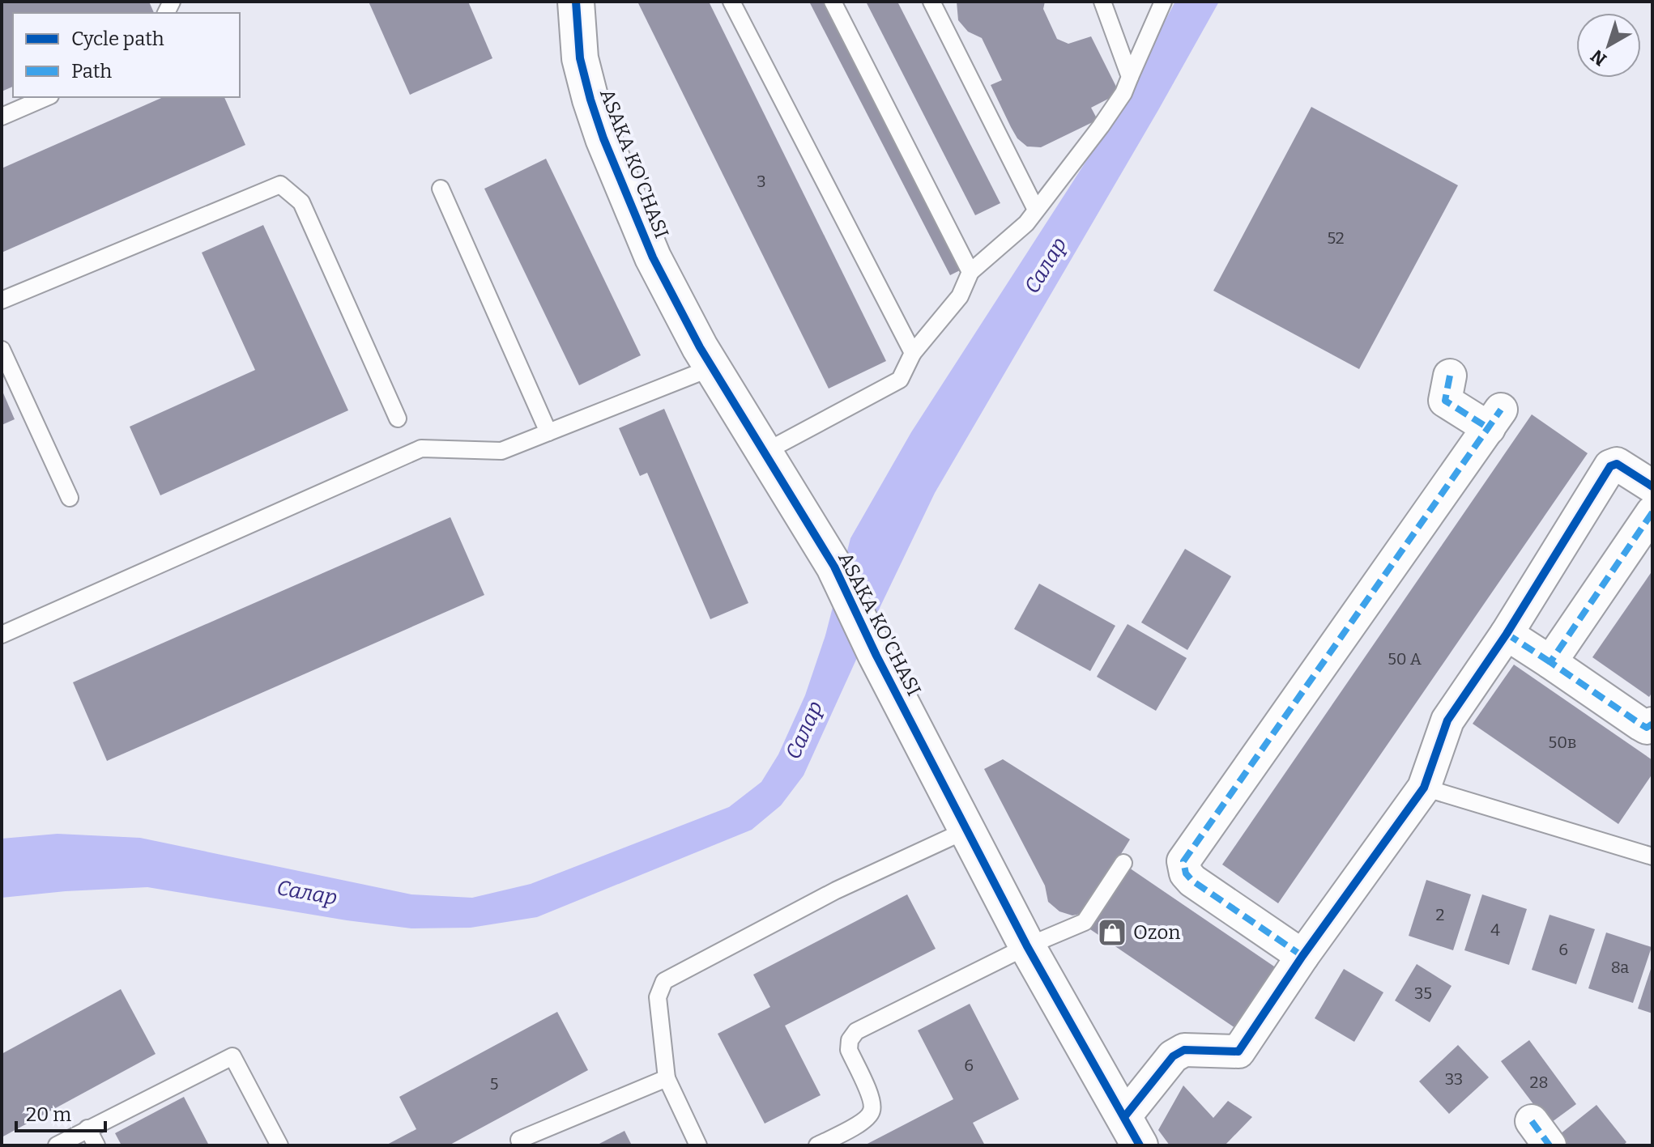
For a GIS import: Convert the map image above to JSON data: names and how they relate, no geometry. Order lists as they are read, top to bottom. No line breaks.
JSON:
{"streets":{"street":["ASAKA KO'CHASI"]},"water":["Салар"],"places":{"shop":["Ozon"]},"house_numbers":["3","52","50 А","50в","2","4","6","8a","35","6","33","28","5"],"legend":["Cycle path","Path"],"scale_bar":"20 m","north":"bottom left"}
